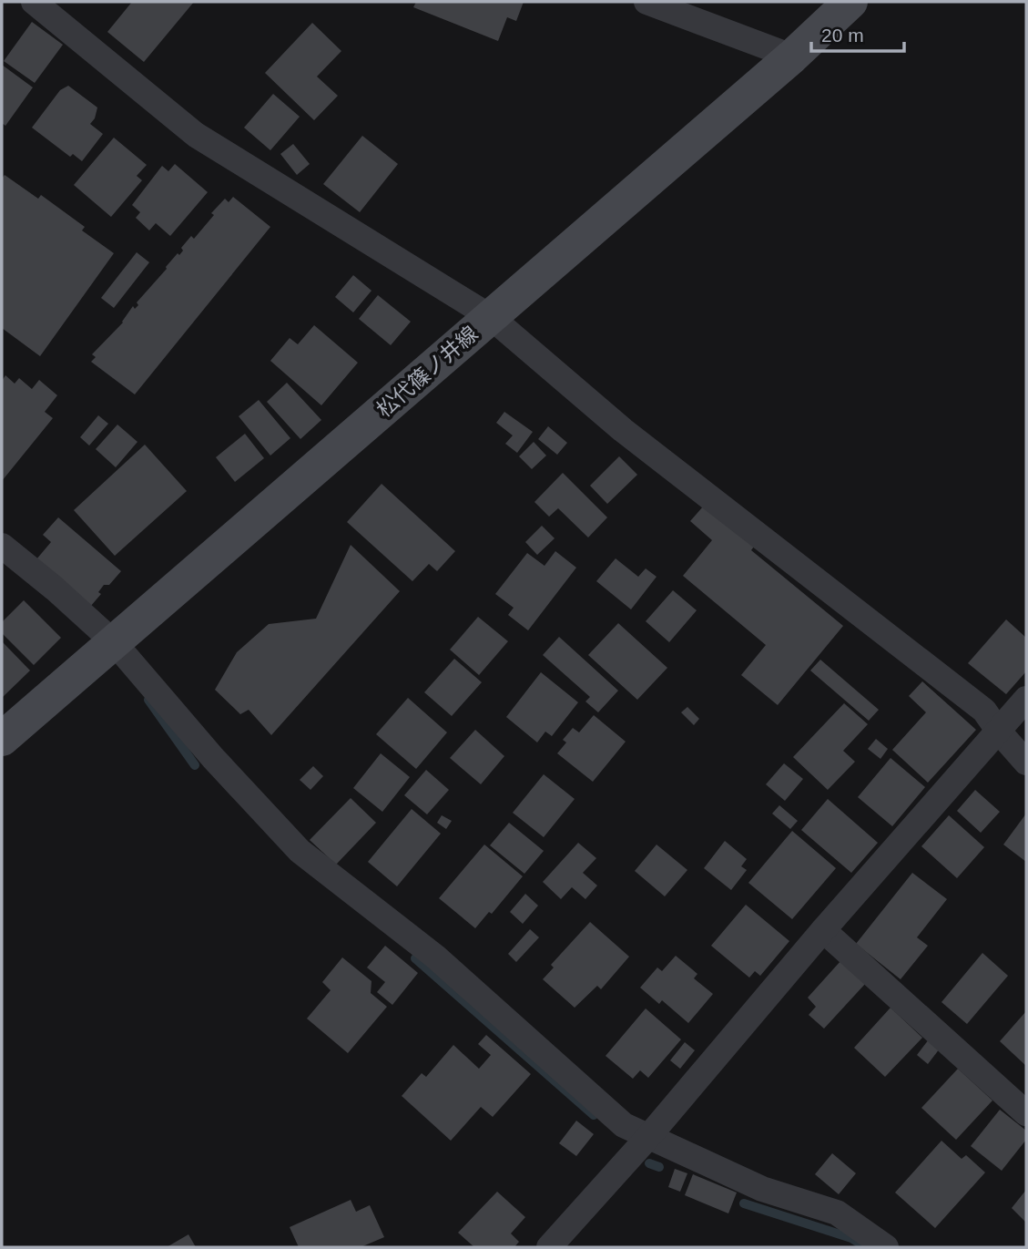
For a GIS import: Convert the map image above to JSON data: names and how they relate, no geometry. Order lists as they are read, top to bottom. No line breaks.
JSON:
{"streets":{"main road":["松代篠ノ井線"]},"scale_bar":"20 m"}
